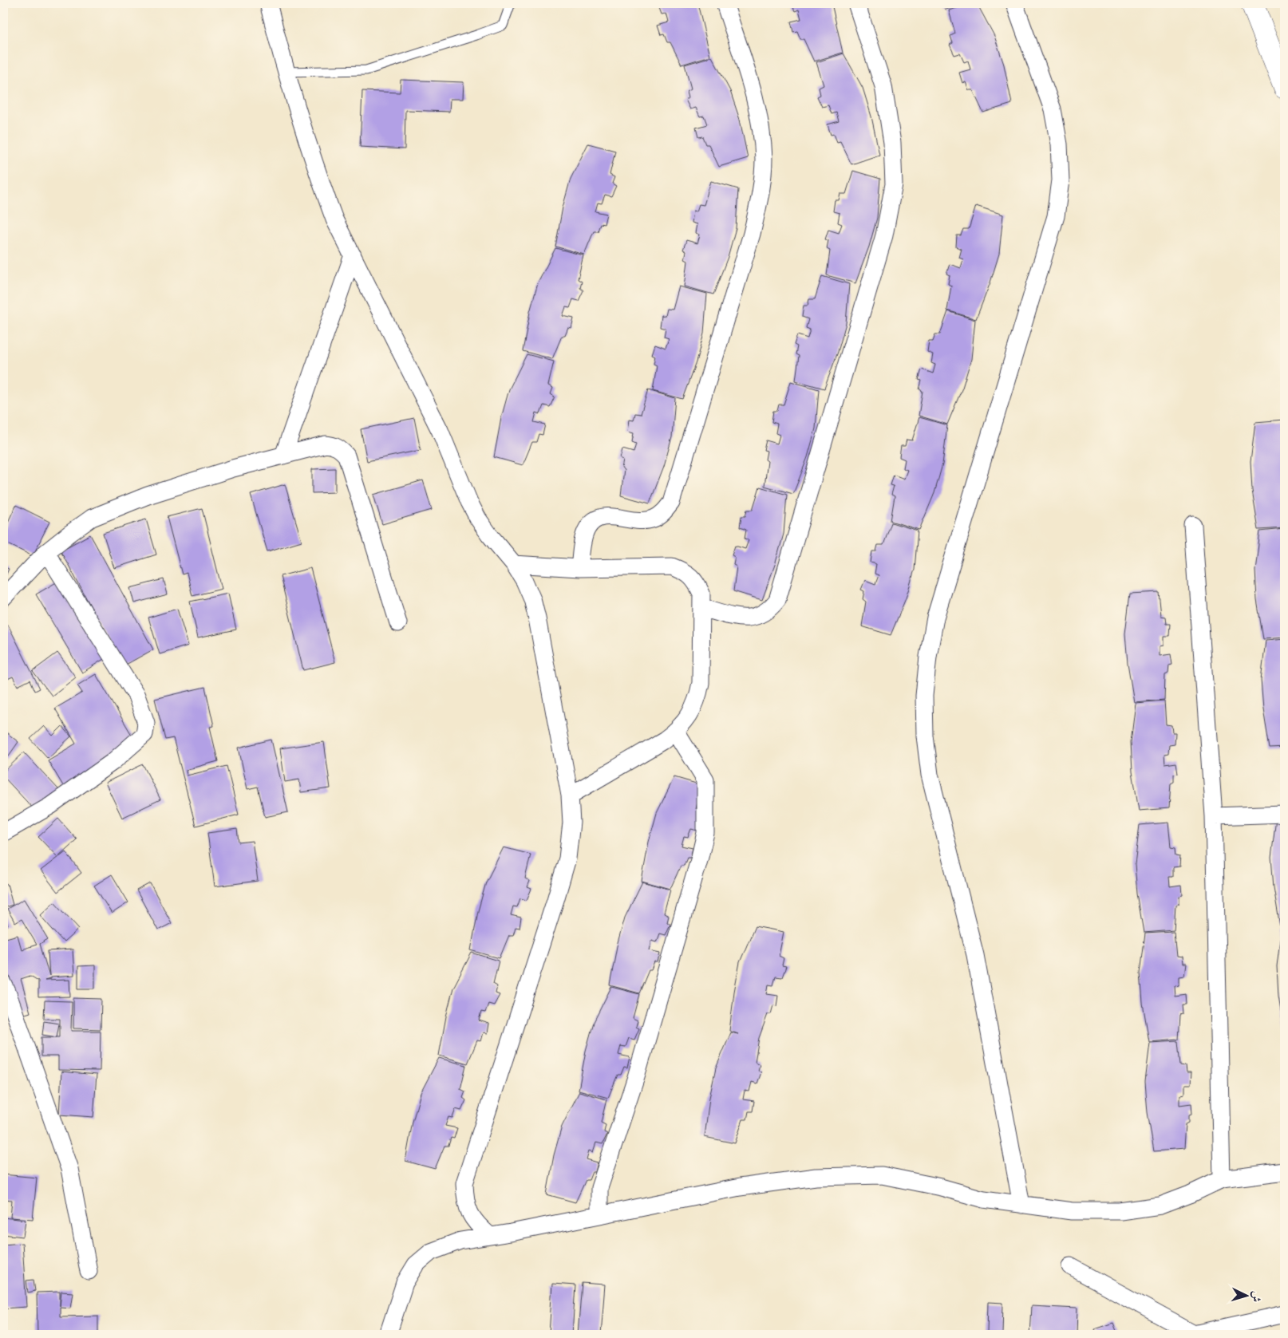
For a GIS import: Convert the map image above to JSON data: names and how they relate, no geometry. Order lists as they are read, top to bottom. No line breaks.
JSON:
{"north":"right"}
